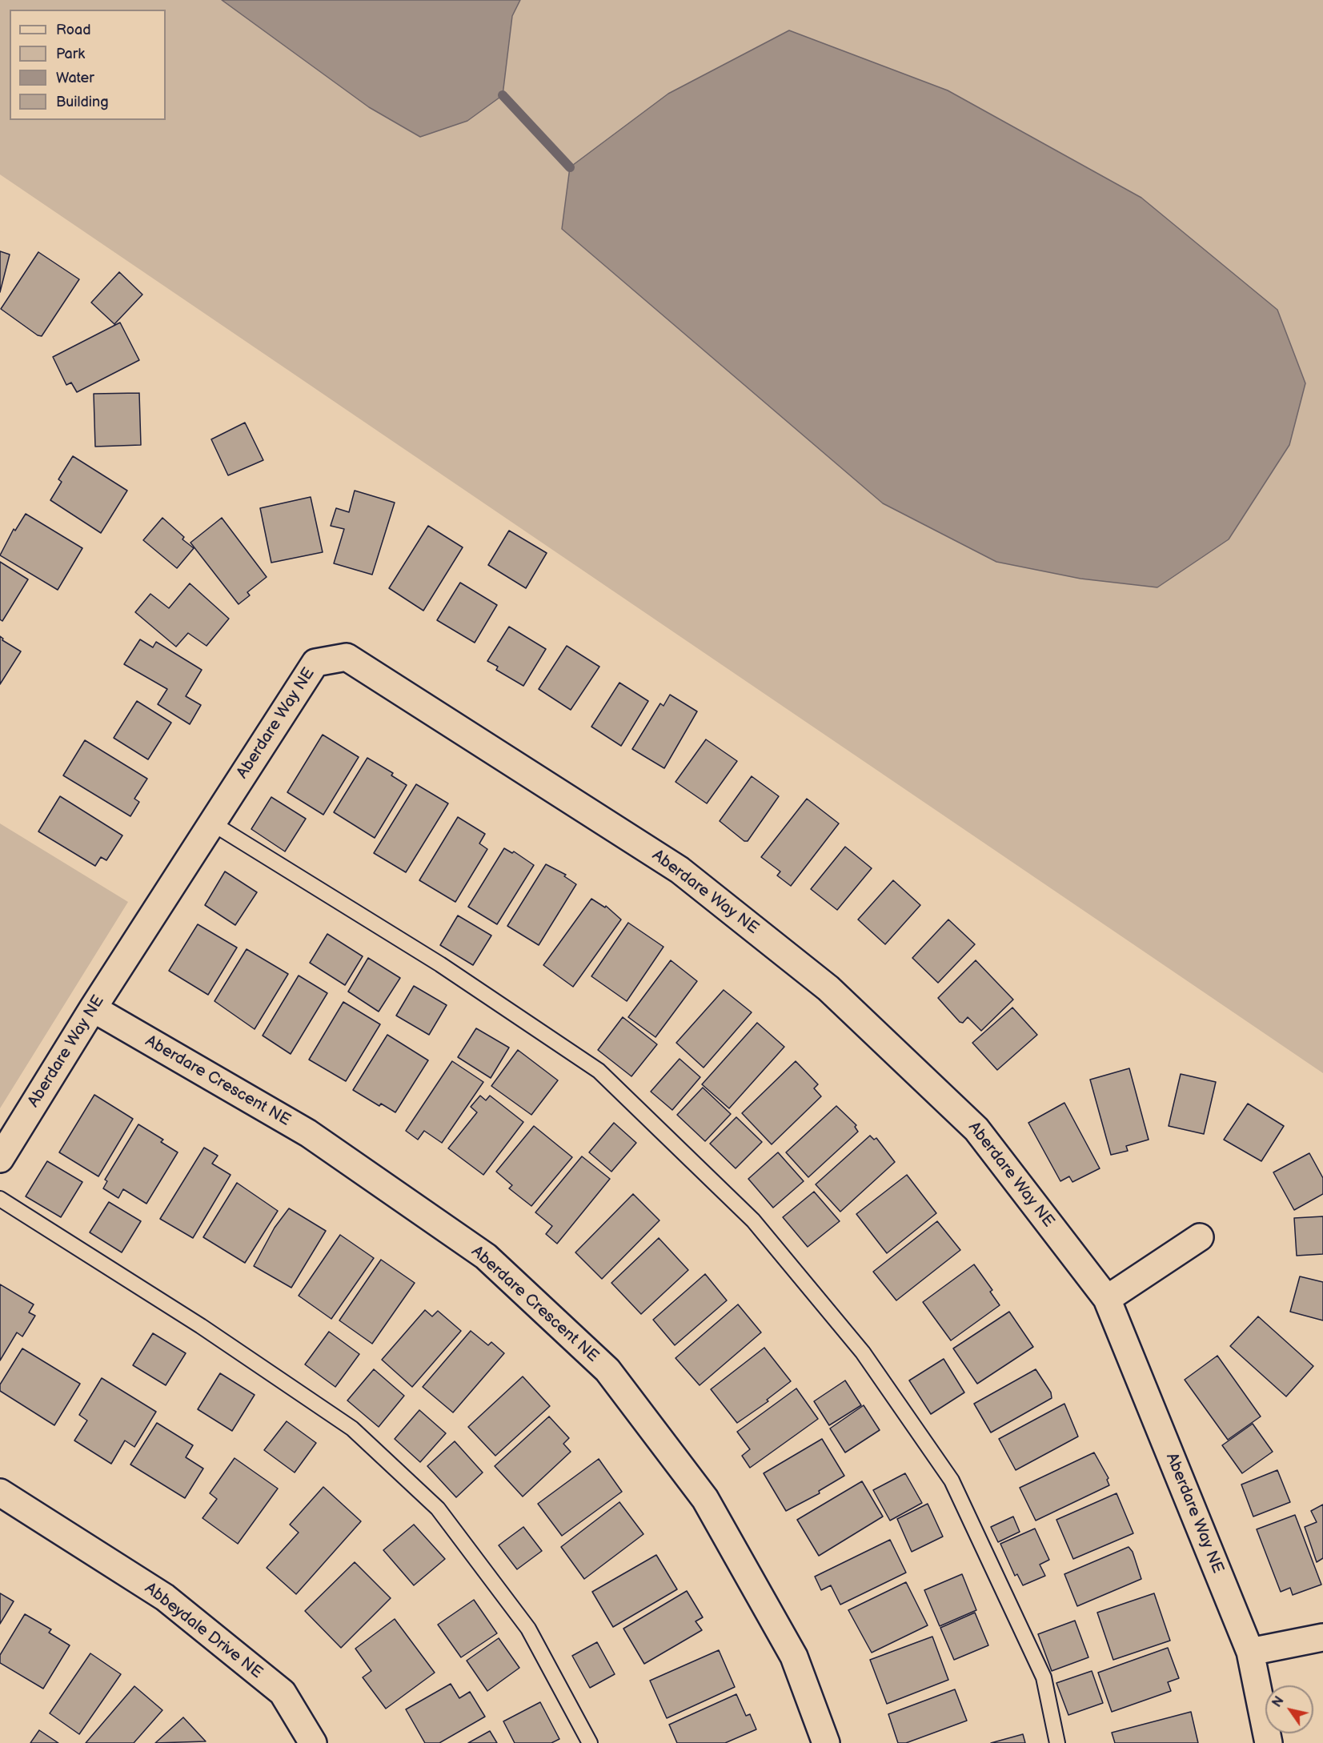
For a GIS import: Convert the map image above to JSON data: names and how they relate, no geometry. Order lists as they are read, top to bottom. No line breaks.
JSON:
{"streets":{"street":["Aberdare Way NE","Aberdare Crescent NE","Abbeydale Drive NE"]},"crossings":[["Aberdare Way NE","Aberdare Crescent NE"]],"legend":["Road","Park","Water","Building"],"north":"top left"}
